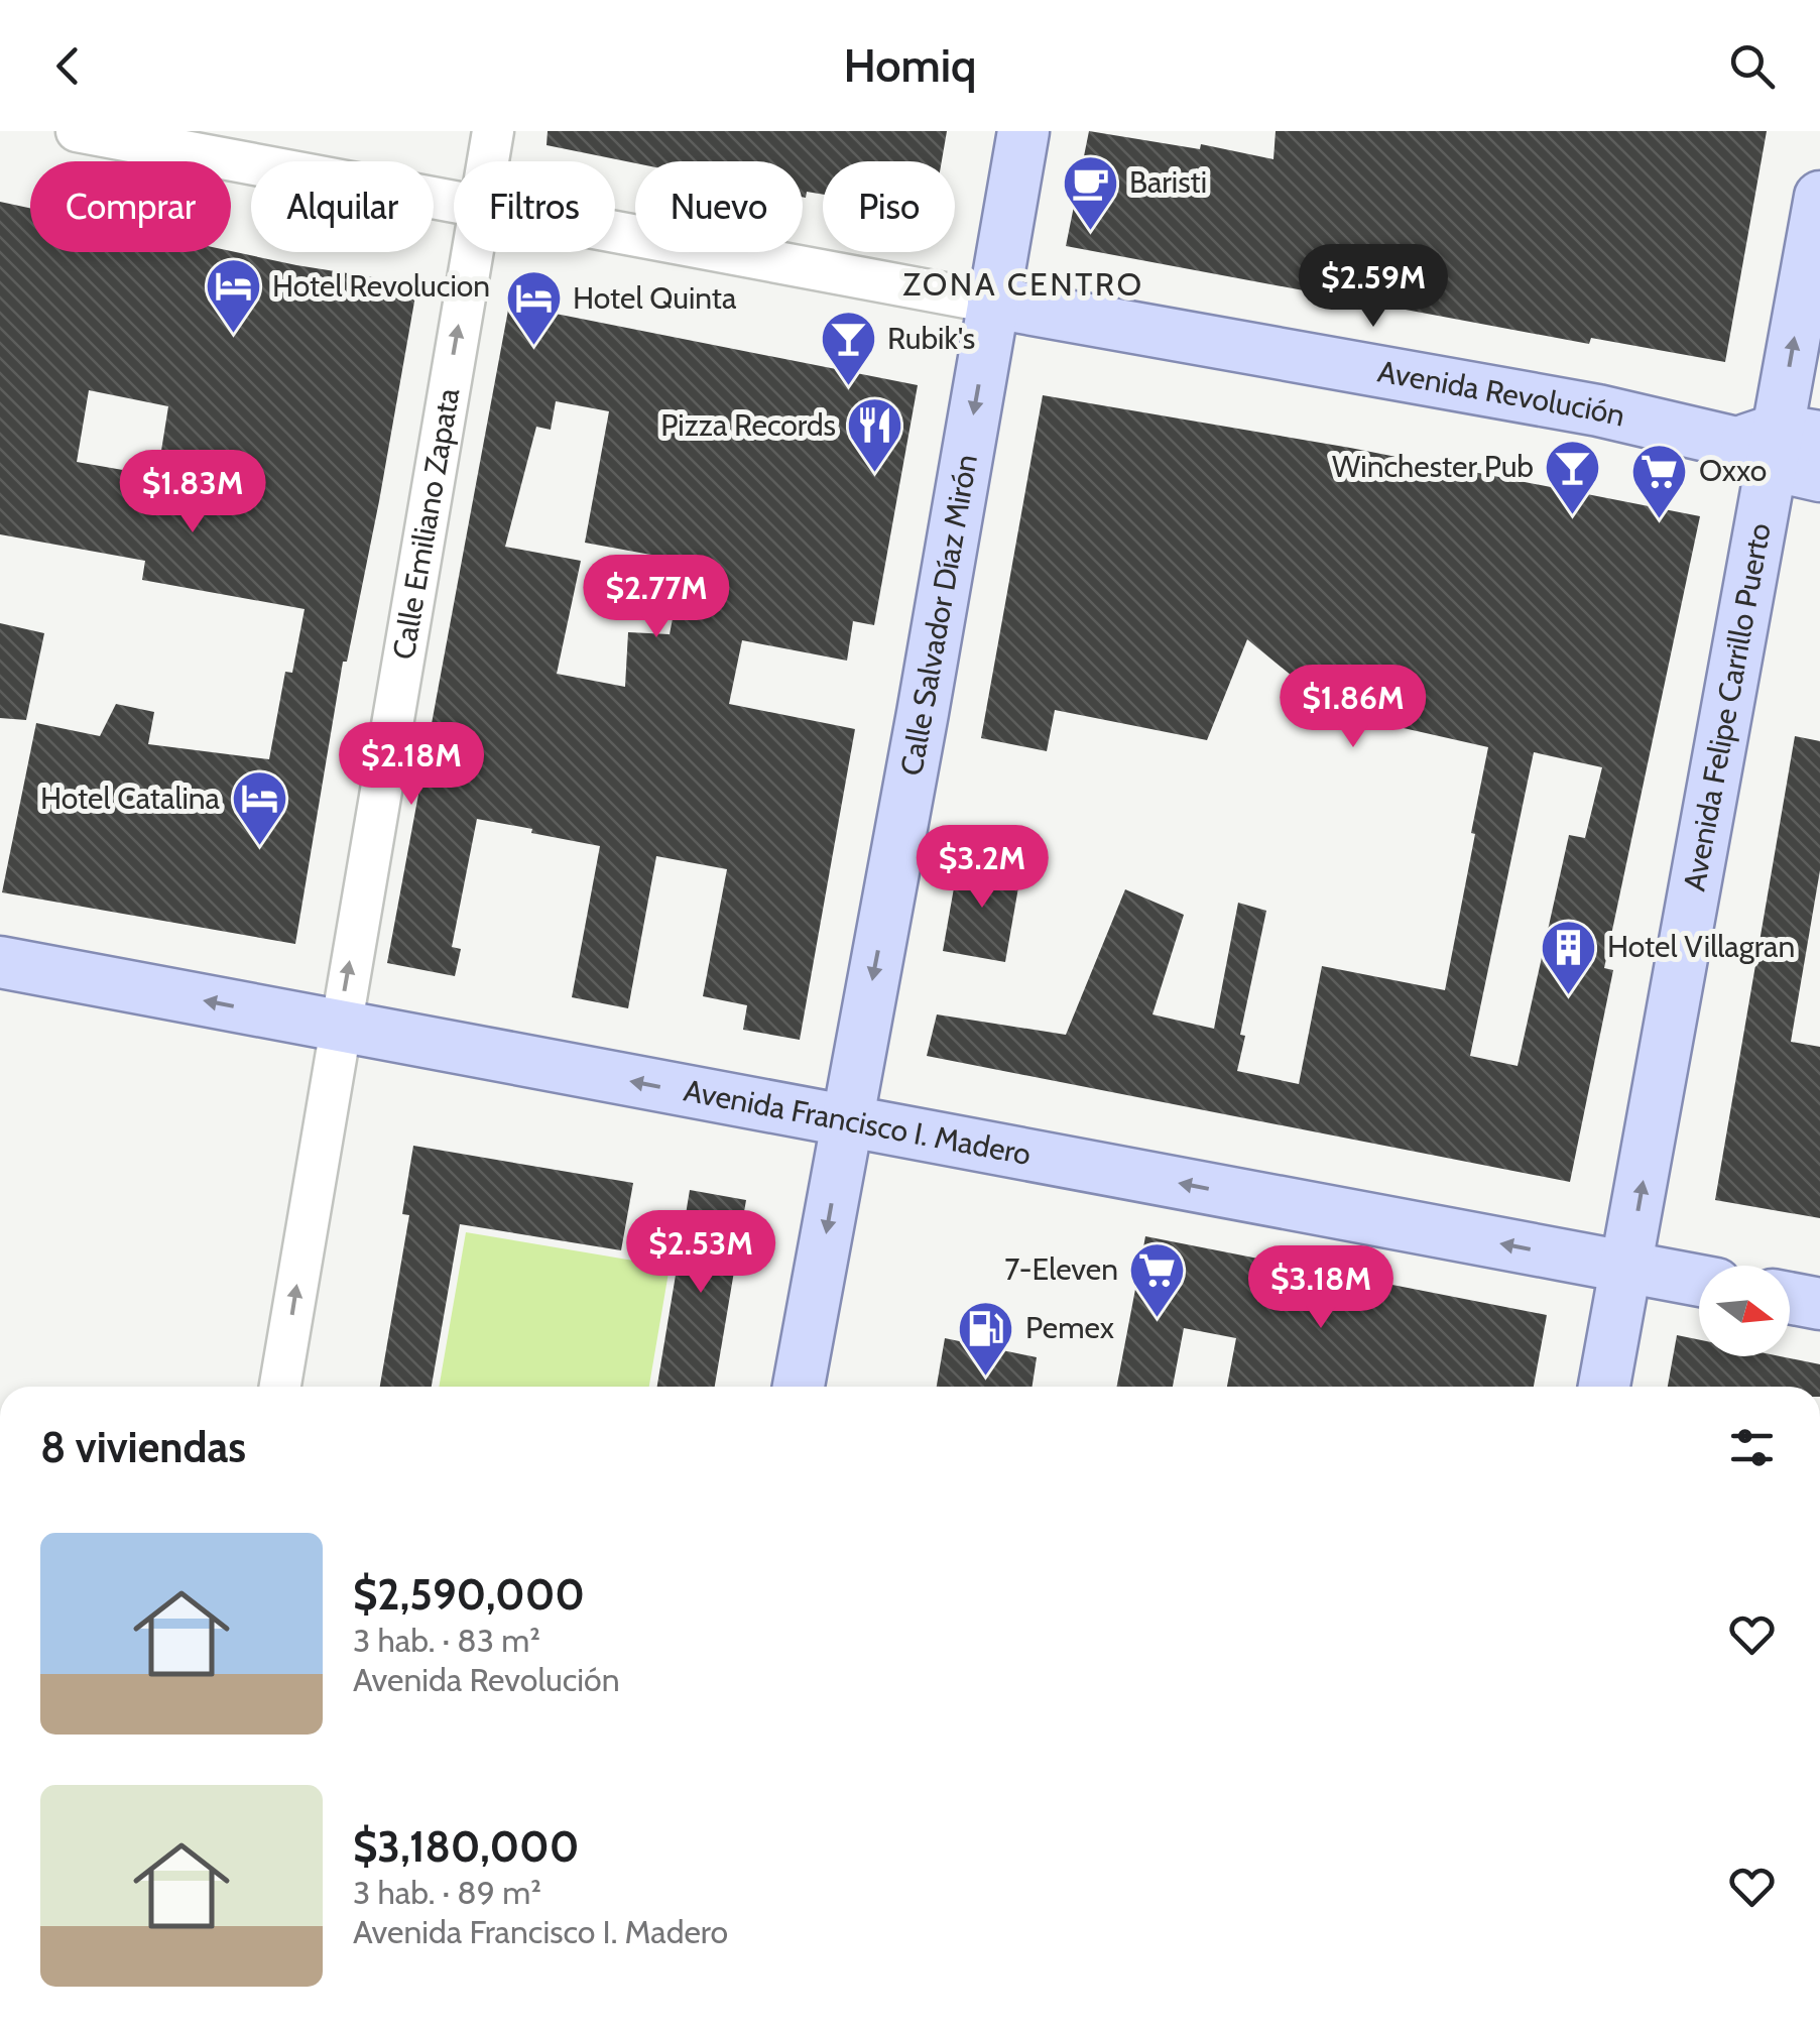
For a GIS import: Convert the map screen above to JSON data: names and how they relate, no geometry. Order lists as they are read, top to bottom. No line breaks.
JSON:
{"streets":{"main road":["Avenida Revolución","Calle Salvador Díaz Mirón","Avenida Felipe Carrillo Puerto","Avenida Francisco I. Madero"],"street":["Calle Emiliano Zapata"]},"crossings":[["Avenida Revolución","Calle Salvador Díaz Mirón"],["Avenida Revolución","Avenida Felipe Carrillo Puerto"],["Calle Emiliano Zapata","Avenida Francisco I. Madero"],["Calle Salvador Díaz Mirón","Avenida Francisco I. Madero"],["Avenida Felipe Carrillo Puerto","Avenida Francisco I. Madero"]],"one_way":["Calle Emiliano Zapata","Calle Salvador Díaz Mirón","Avenida Felipe Carrillo Puerto","Avenida Francisco I. Madero"],"districts":["ZONA CENTRO"],"places":{"cafe":["Baristi"],"hotel":["Hotel Revolucion","Hotel Quinta","Hotel Catalina"],"bar":["Rubik's","Winchester Pub"],"restaurant":["Pizza Records"],"supermarket":["Oxxo","7-Eleven"],"building":["Hotel Villagran"],"fuel station":["Pemex"]},"north":"right","page":{"header":"Homiq","chip":["Comprar","Alquilar","Filtros","Nuevo","Piso"],"price":["$2.59M","$1.83M","$2.77M","$1.86M","$2.18M","$3.2M","$2.53M","$3.18M"],"heading":"8 viviendas","list":[{"name":"$2,590,000","note":"3 hab. · 83 m² · Avenida Revolución"},{"name":"$3,180,000","note":"3 hab. · 89 m² · Avenida Francisco I. Madero"}]}}
